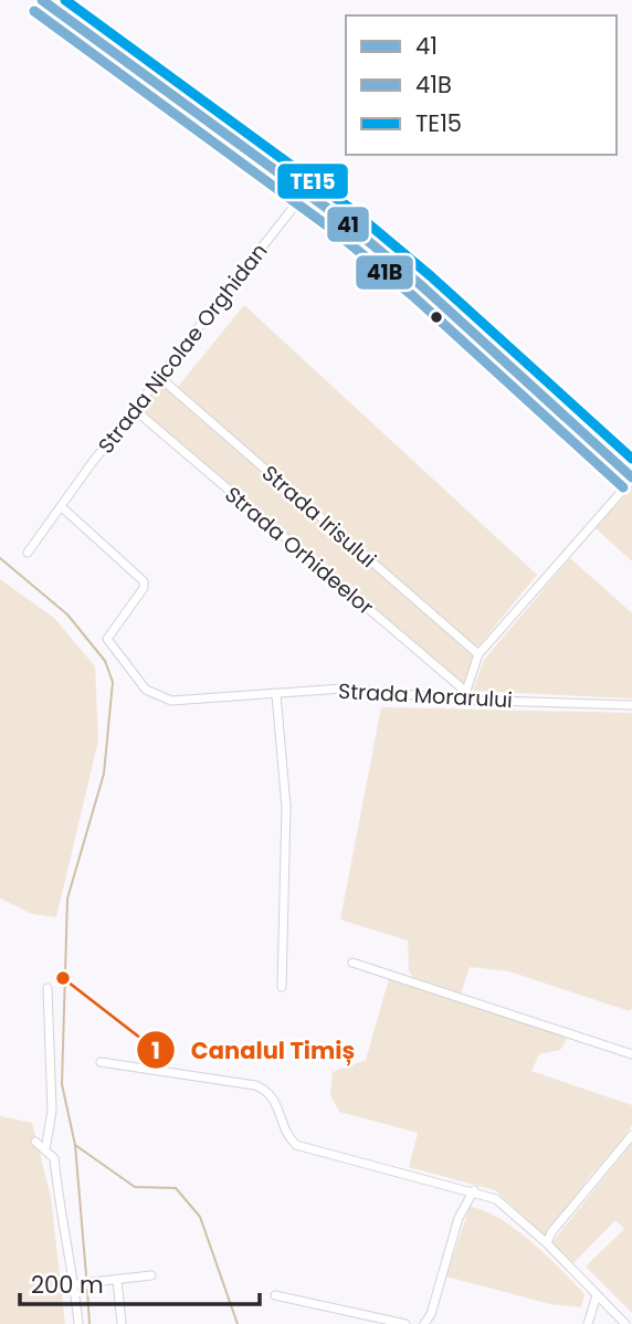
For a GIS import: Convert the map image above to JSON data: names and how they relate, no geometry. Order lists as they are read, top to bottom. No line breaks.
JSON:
{"streets":{"street":["Strada Nicolae Orghidan","Strada Irisului","Strada Orhideelor","Strada Morarului"]},"crossings":[["Strada Nicolae Orghidan","Strada Irisului"],["Strada Nicolae Orghidan","Strada Orhideelor"],["Strada Nicolae Orghidan","Strada Morarului"],["Strada Orhideelor","Strada Morarului"]],"places":["Canalul Timiș"],"lines":["transit line 41","transit line TE15","transit line 41B"],"legend":["41","41B","TE15"],"scale_bar":"200 m"}
